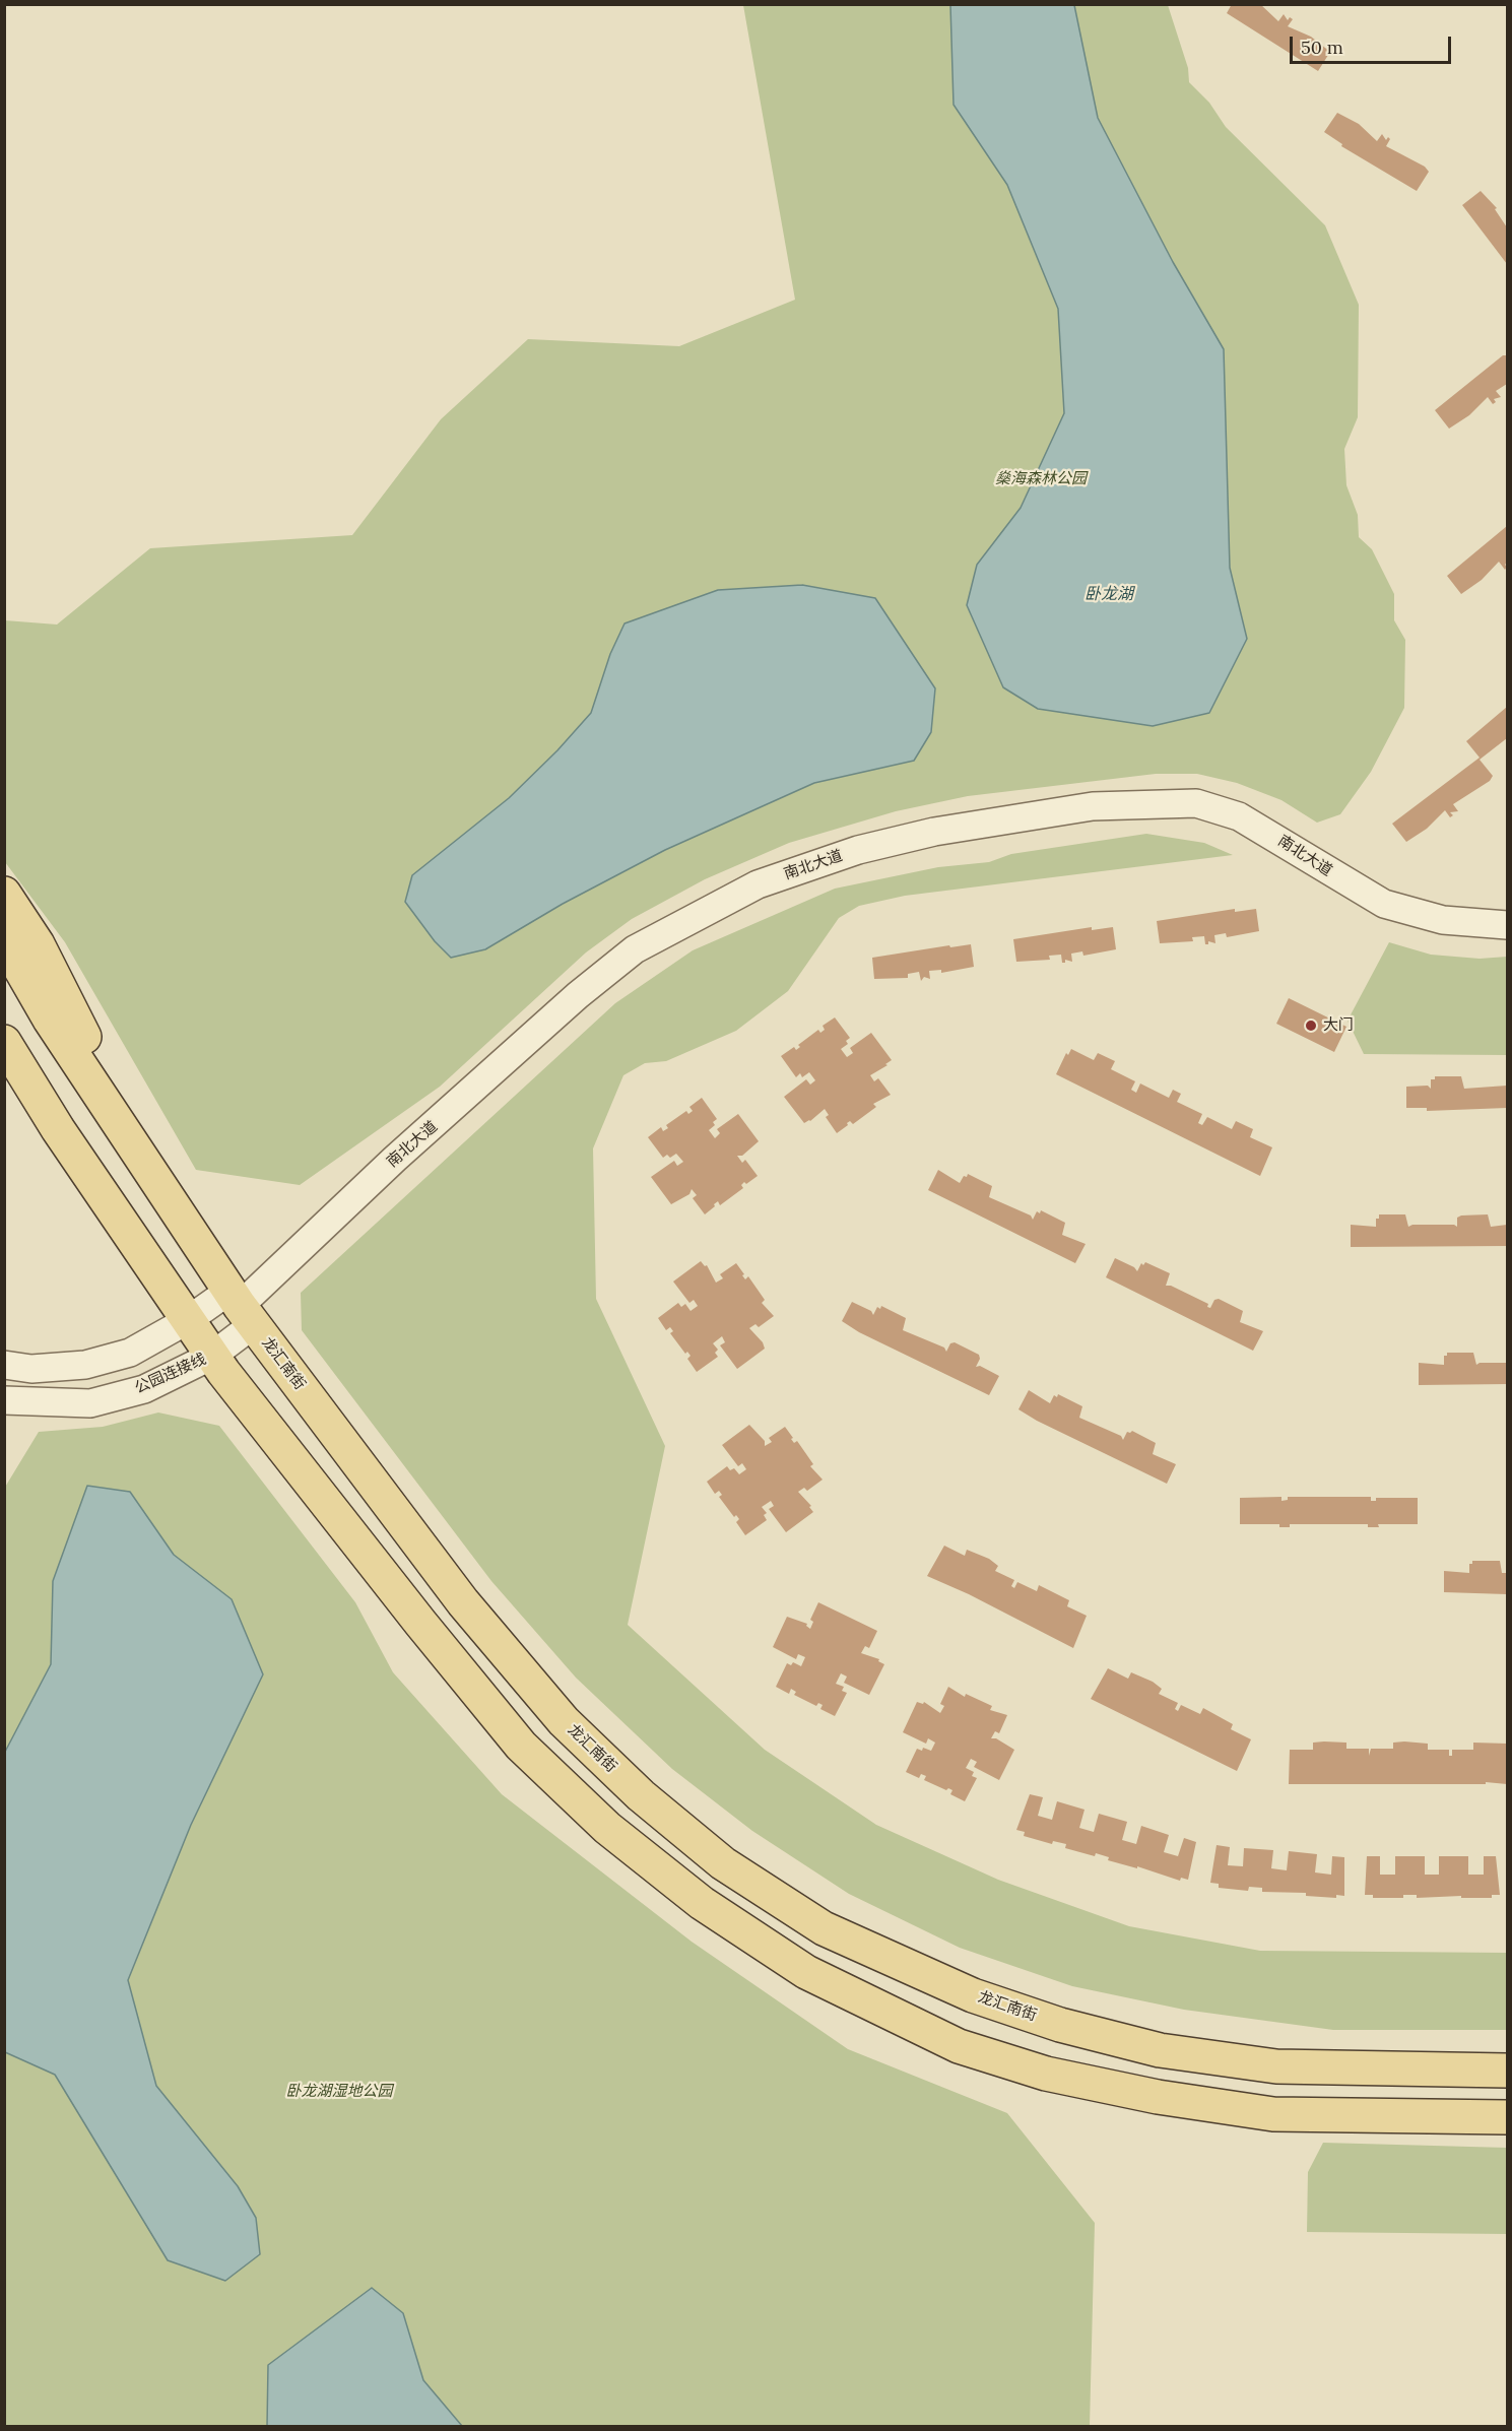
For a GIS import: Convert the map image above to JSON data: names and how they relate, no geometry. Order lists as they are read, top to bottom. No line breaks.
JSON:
{"streets":{"main road":["龙汇南街"],"street":["南北大道","公园连接线"]},"crossings":[["南北大道","龙汇南街"],["南北大道","公园连接线"],["龙汇南街","公园连接线"]],"water":["卧龙湖"],"parks":["燊海森林公园","卧龙湖湿地公园"],"places":["大门"],"scale_bar":"50 m"}
